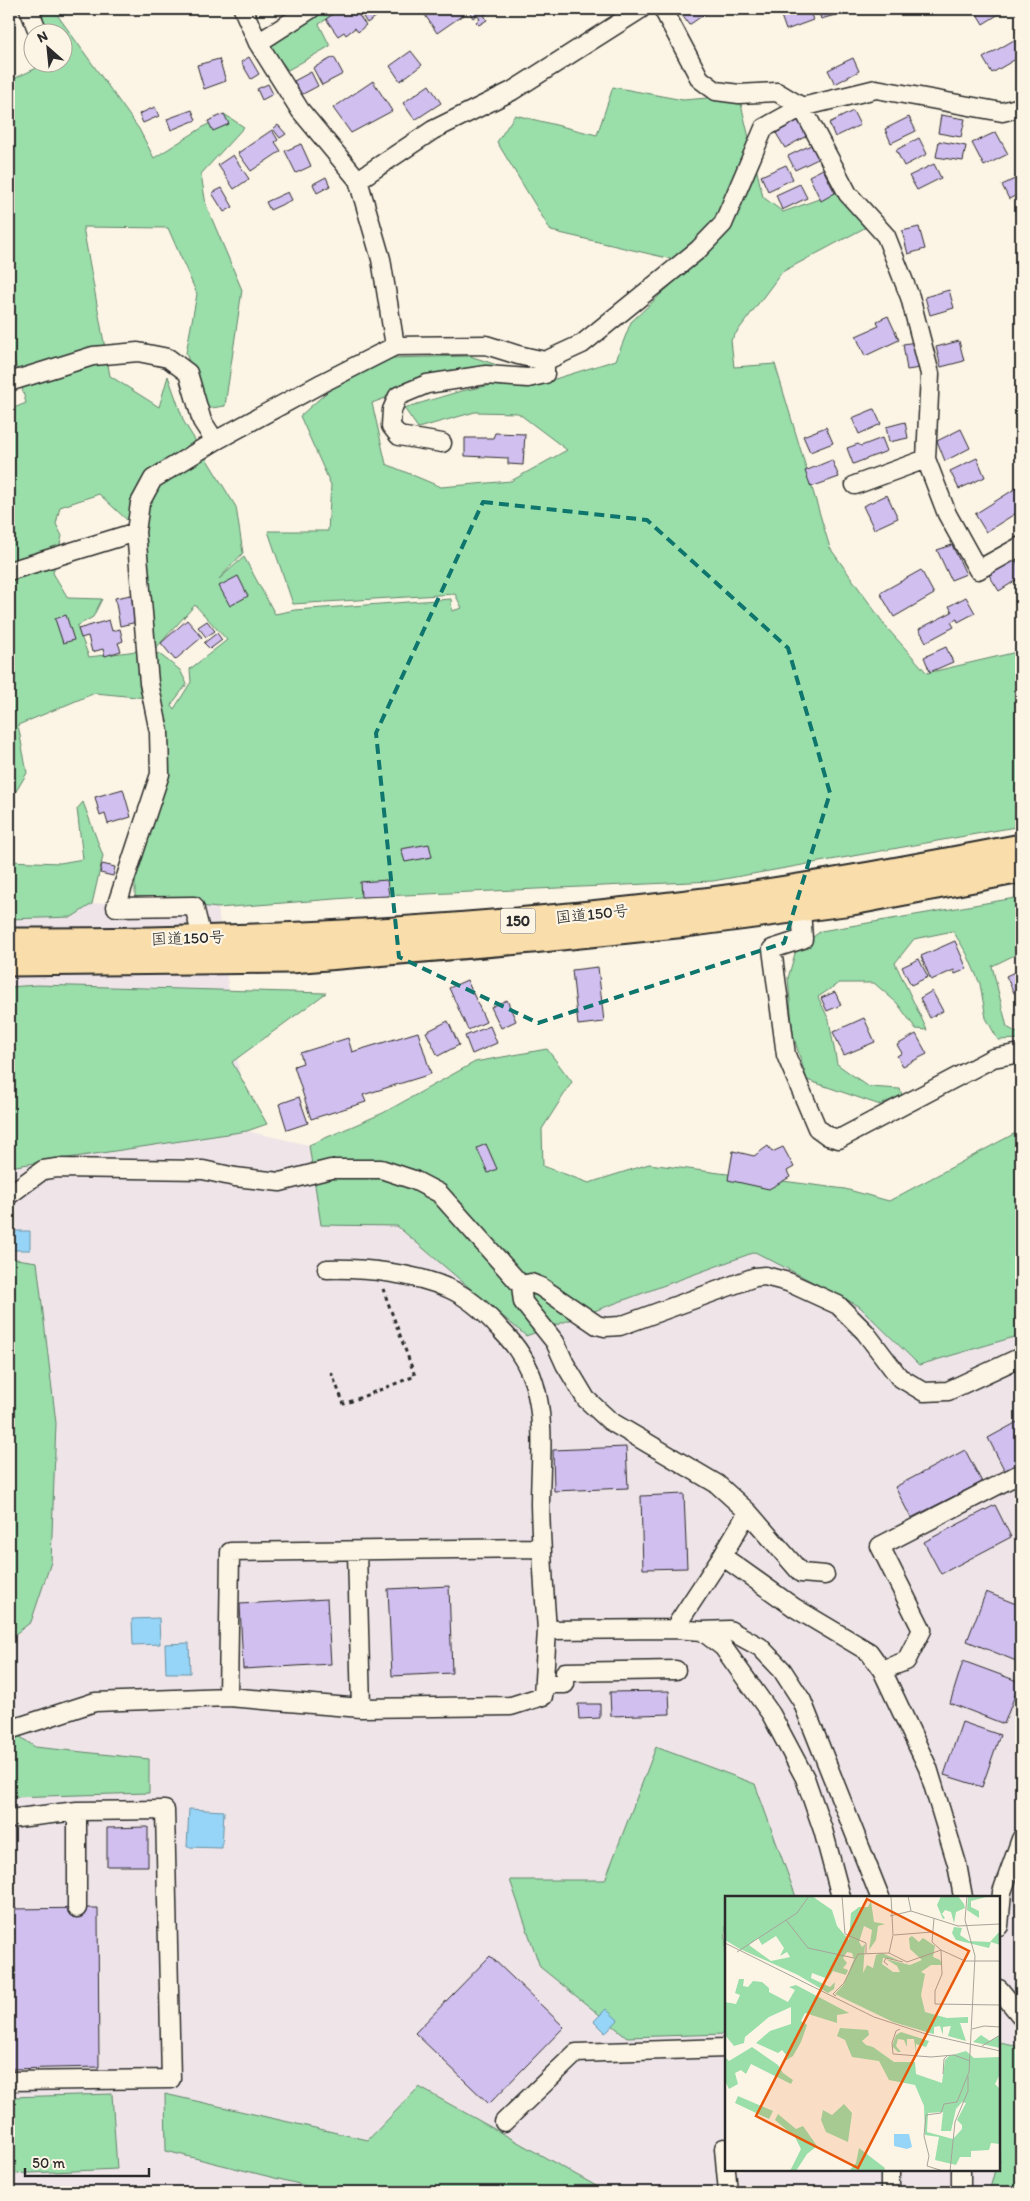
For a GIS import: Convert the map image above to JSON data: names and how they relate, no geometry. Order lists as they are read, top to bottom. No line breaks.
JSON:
{"streets":{"highway":["国道150号","150"]},"scale_bar":"50 m","north":"top left"}
